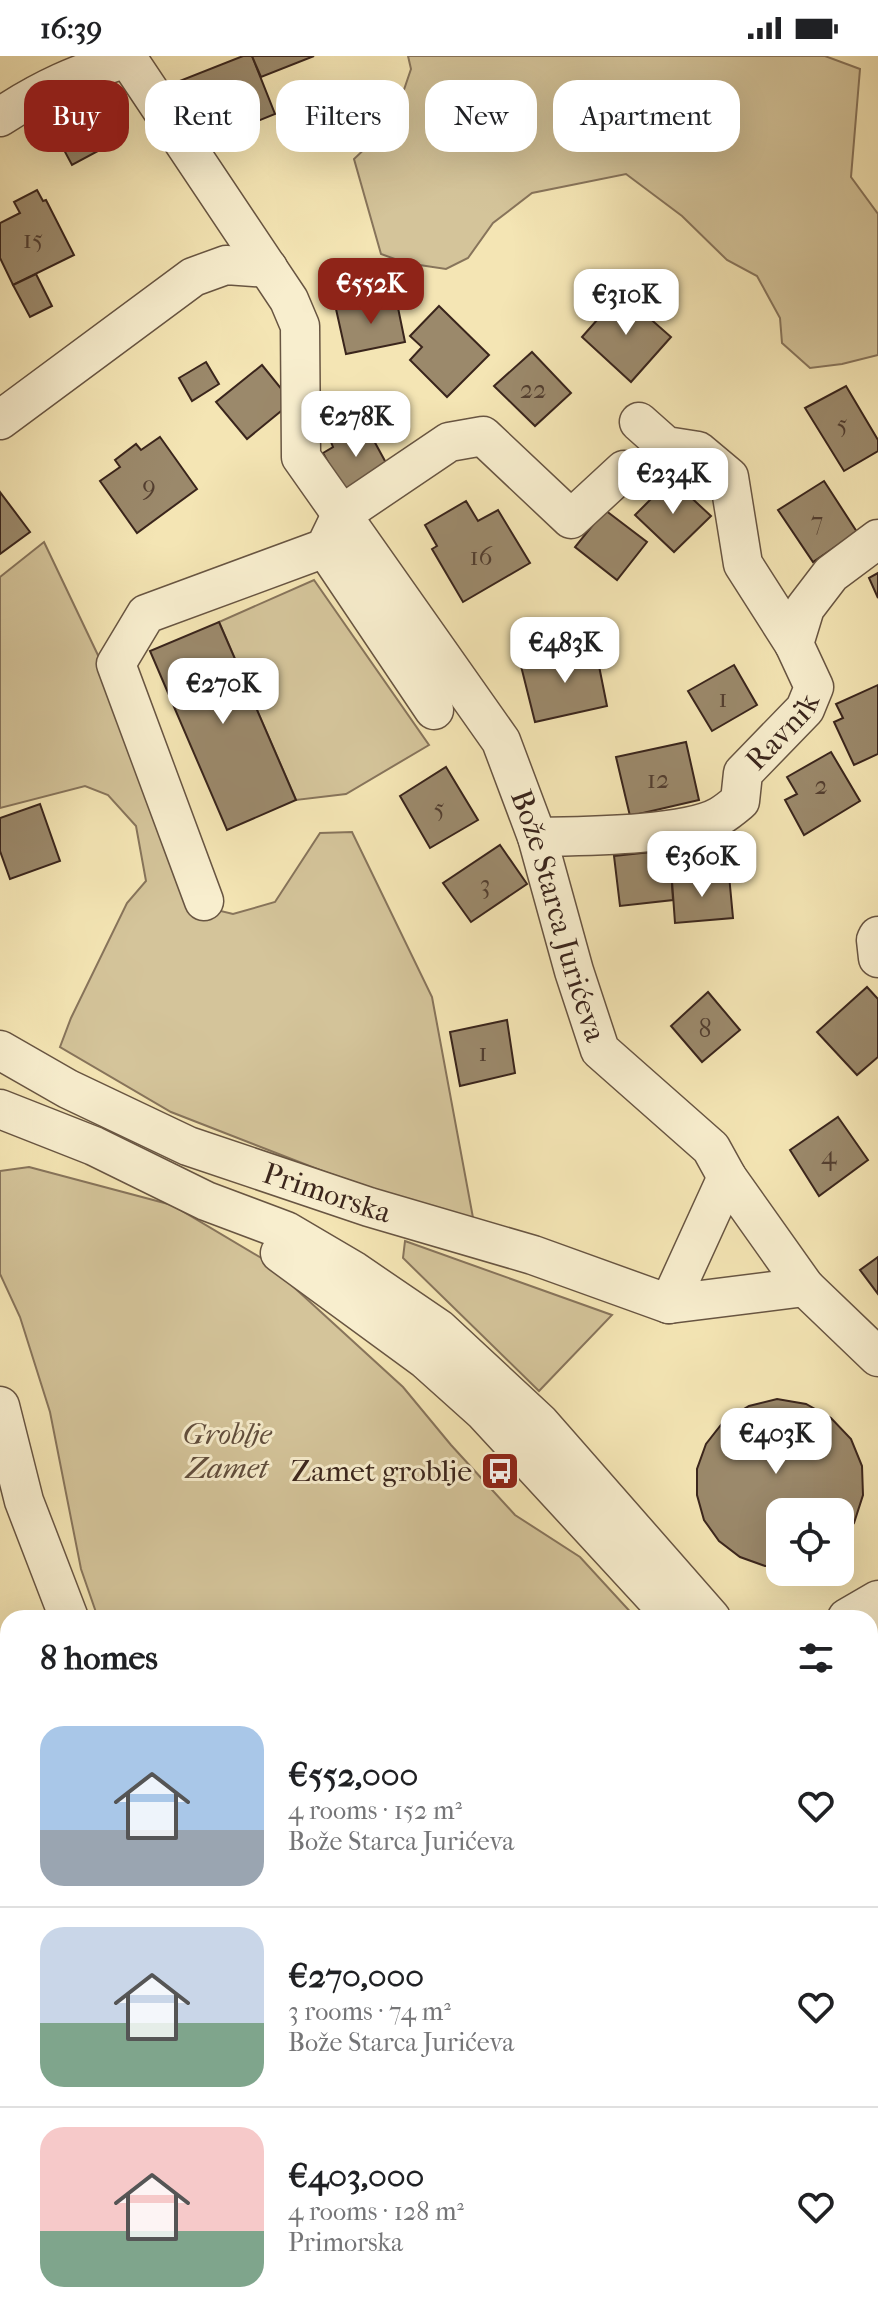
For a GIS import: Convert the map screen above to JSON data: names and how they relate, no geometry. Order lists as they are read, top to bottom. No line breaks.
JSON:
{"streets":{"street":["Ravnik","Bože Starca Jurićeva","Primorska"]},"crossings":[["Ravnik","Bože Starca Jurićeva"],["Bože Starca Jurićeva","Primorska"]],"parks":["Groblje Zamet"],"places":{"bus stop":["Zamet groblje"]},"house_numbers":["15","22","5","9","7","16","1","12","2","5","3","8","1","4"],"page":{"status":"16:39","chip":["Buy","Rent","Filters","New","Apartment"],"price":["€552K","€310K","€278K","€234K","€483K","€270K","€360K","€403K"],"heading":"8 homes","list":[{"name":"€552,000","note":"4 rooms · 152 m² · Bože Starca Jurićeva"},{"name":"€270,000","note":"3 rooms · 74 m² · Bože Starca Jurićeva"},{"name":"€403,000","note":"4 rooms · 128 m² · Primorska"}]}}
